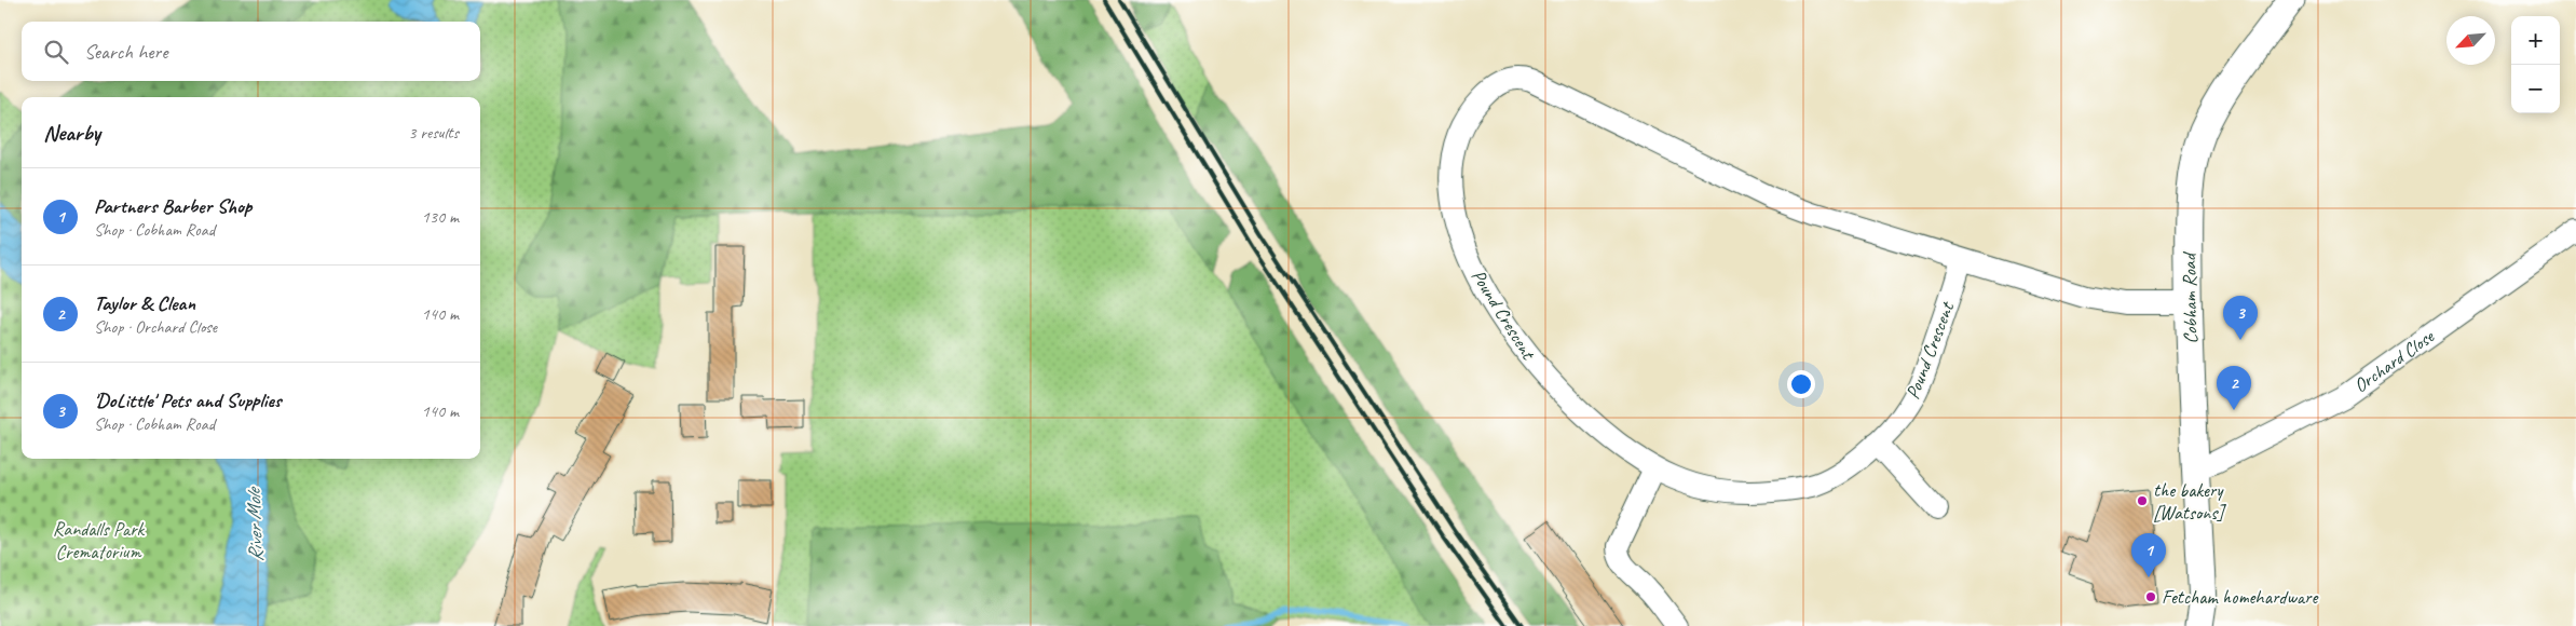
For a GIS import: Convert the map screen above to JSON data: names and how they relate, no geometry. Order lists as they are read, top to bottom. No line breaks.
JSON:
{"streets":{"street":["Cobham Road","Pound Crescent","Orchard Close"]},"crossings":[["Cobham Road","Pound Crescent"],["Cobham Road","Orchard Close"]],"water":["River Mole"],"parks":["Randalls Park Crematorium"],"places":["the bakery [Watsons]","Fetcham homehardware"],"north":"bottom left","page":{"map_buttons":["+","−"],"search":"Search here","heading":["Nearby","3 results"],"list":[{"mark":"1","name":"Partners Barber Shop","note":"Shop · Cobham Road","value":"130 m"},{"mark":"2","name":"Taylor & Clean","note":"Shop · Orchard Close","value":"140 m"},{"mark":"3","name":"'DoLittle' Pets and Supplies","note":"Shop · Cobham Road","value":"140 m"}],"pins":["3","2","1"]}}
